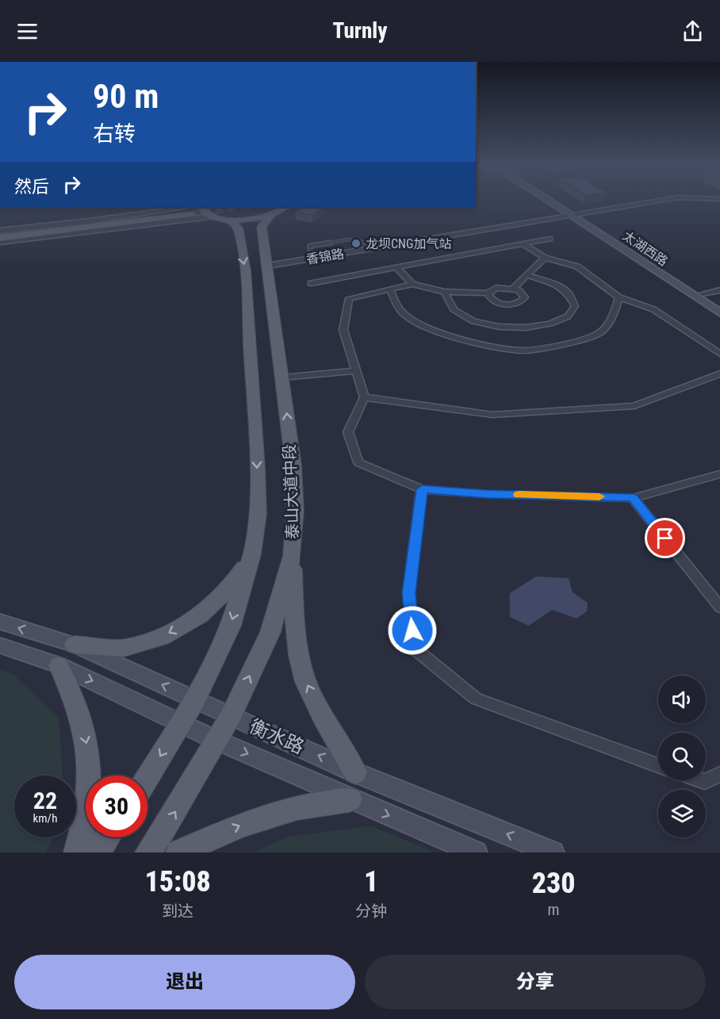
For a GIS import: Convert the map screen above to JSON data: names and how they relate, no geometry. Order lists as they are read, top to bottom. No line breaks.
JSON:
{"streets":{"main road":["太湖西路","泰山大道中段","衡水路"],"street":["香锦路"]},"crossings":[["太湖西路","香锦路"],["香锦路","泰山大道中段"],["泰山大道中段","衡水路"]],"places":["龙坝CNG加气站"],"page":{"header":"Turnly","turn":["90 m","右转"],"then":"然后","speed":"22 km/h","limit":"30","eta":["15:08","到达","1","分钟","230","m"],"buttons":["退出","分享"]}}
